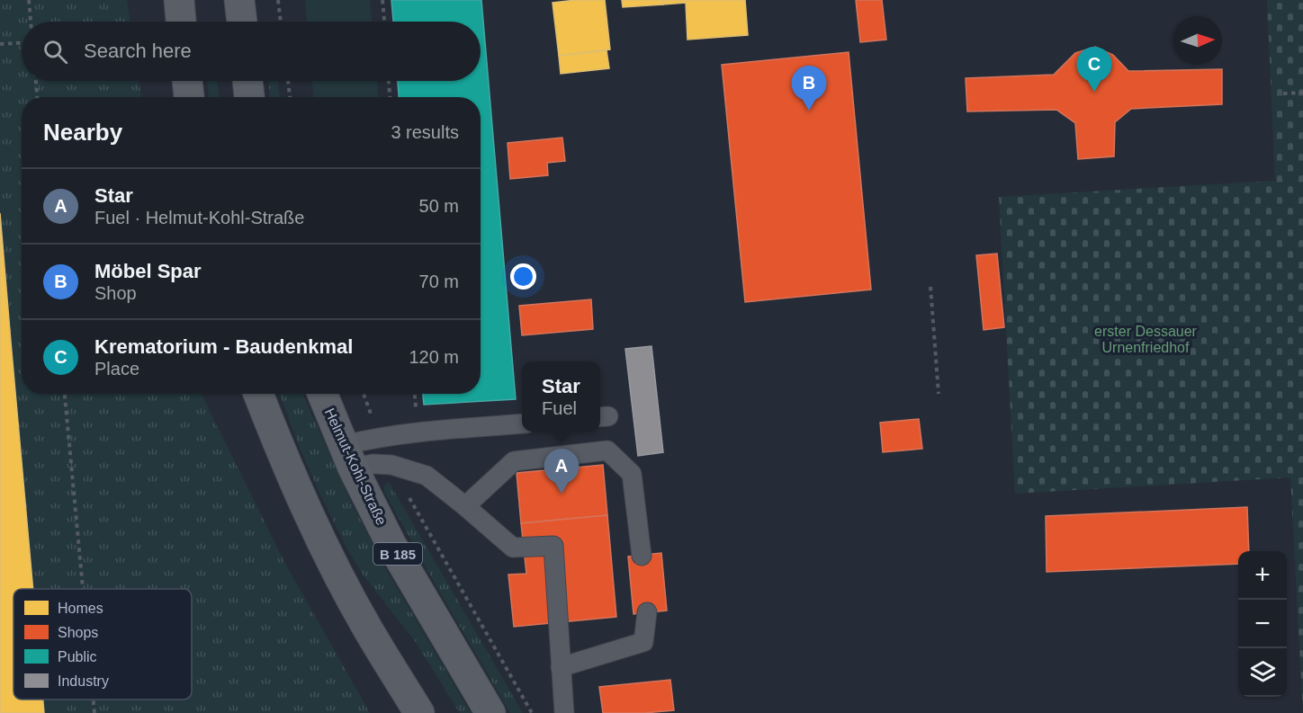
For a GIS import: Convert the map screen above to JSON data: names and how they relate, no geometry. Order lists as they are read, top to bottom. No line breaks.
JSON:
{"streets":{"main road":["Helmut-Kohl-Straße","B 185"]},"parks":["erster Dessauer Urnenfriedhof"],"legend":["Homes","Shops","Public","Industry"],"north":"right","page":{"search":"Search here","pins":["C","B","A"],"heading":["Nearby","3 results"],"list":[{"mark":"A","name":"Star","note":"Fuel · Helmut-Kohl-Straße","value":"50 m"},{"mark":"B","name":"Möbel Spar","note":"Shop","value":"70 m"},{"mark":"C","name":"Krematorium - Baudenkmal","note":"Place","value":"120 m"}],"popup":["Star","Fuel"],"map_buttons":["+","−"]}}
